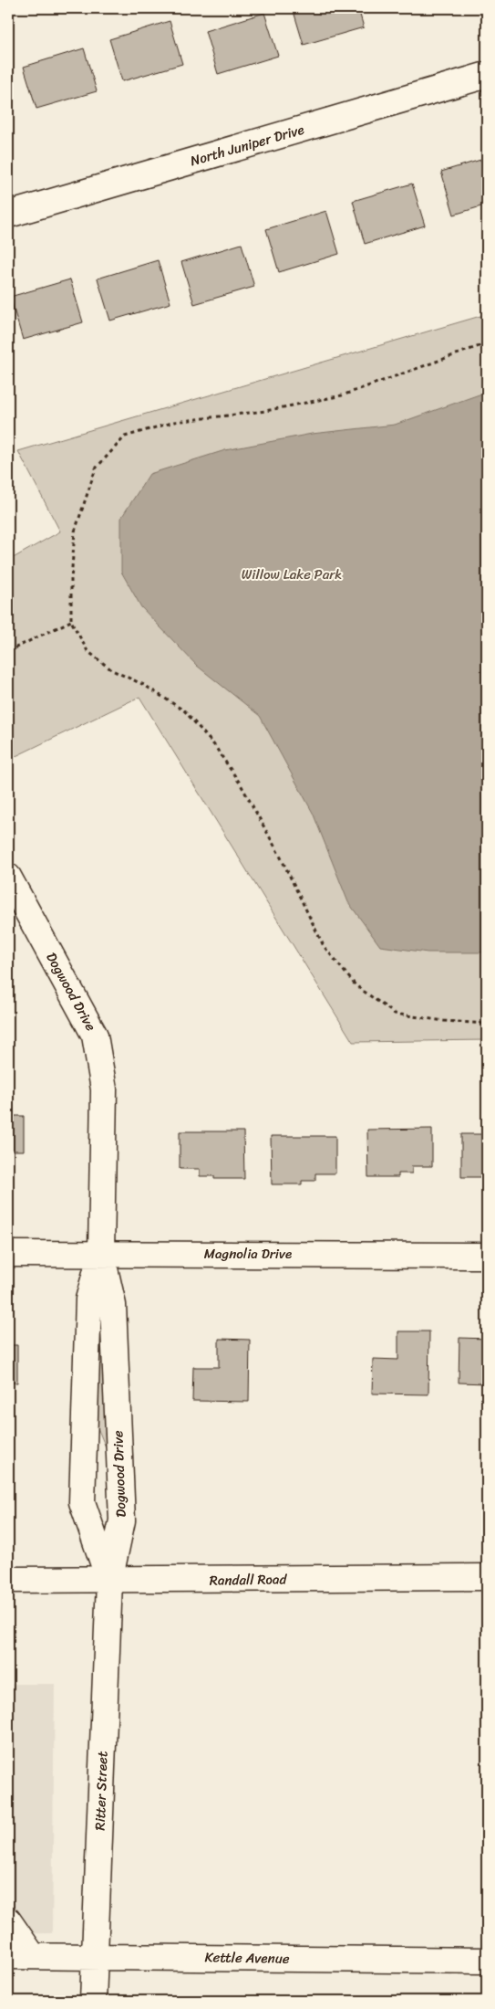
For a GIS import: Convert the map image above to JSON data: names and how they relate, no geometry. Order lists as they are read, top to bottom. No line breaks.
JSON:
{"streets":{"street":["North Juniper Drive","Dogwood Drive","Magnolia Drive","Randall Road","Ritter Street","Kettle Avenue"]},"crossings":[["Dogwood Drive","Magnolia Drive"],["Dogwood Drive","Randall Road"],["Dogwood Drive","Ritter Street"],["Randall Road","Ritter Street"],["Ritter Street","Kettle Avenue"]],"parks":["Willow Lake Park"]}
